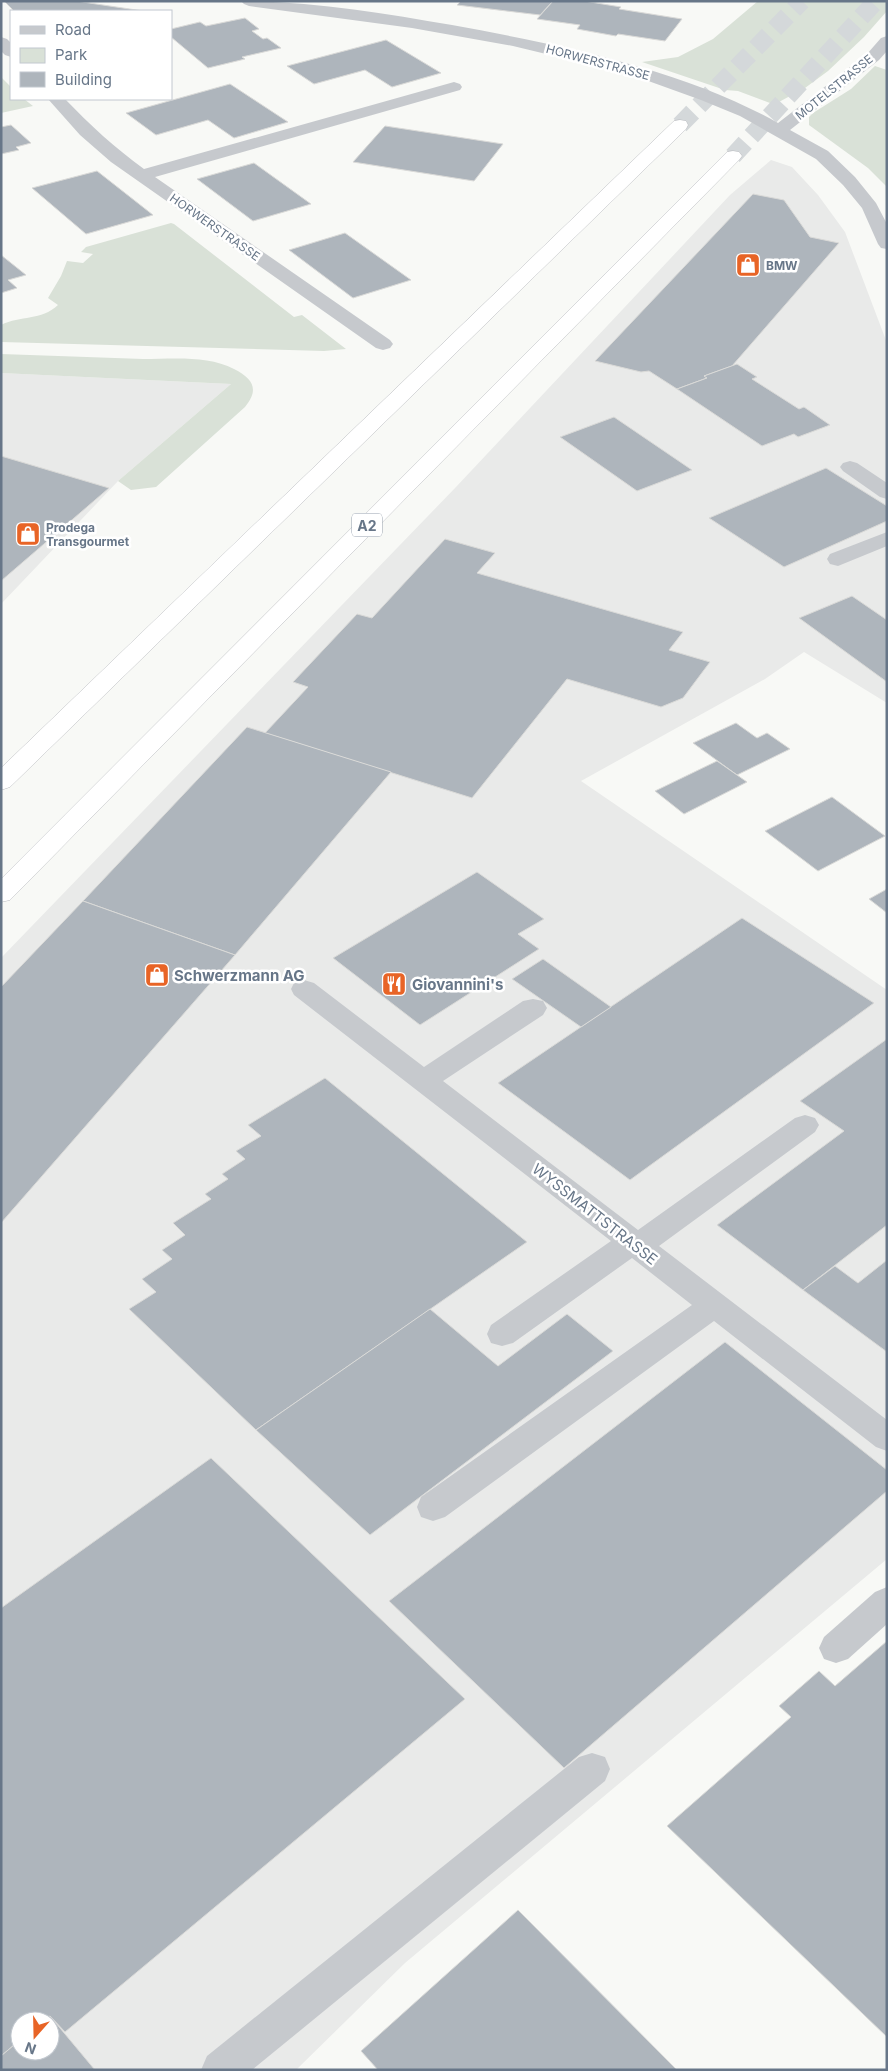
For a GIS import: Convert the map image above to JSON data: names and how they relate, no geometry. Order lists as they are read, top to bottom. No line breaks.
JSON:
{"streets":{"highway":["A2"],"street":["HORWERSTRASSE","MOTELSTRASSE","WYSSMATTSTRASSE"]},"crossings":[["HORWERSTRASSE","MOTELSTRASSE"]],"places":{"shop":["BMW","Prodega Transgourmet","Schwerzmann AG"],"restaurant":["Giovannini's"]},"legend":["Road","Park","Building"],"north":"bottom"}
